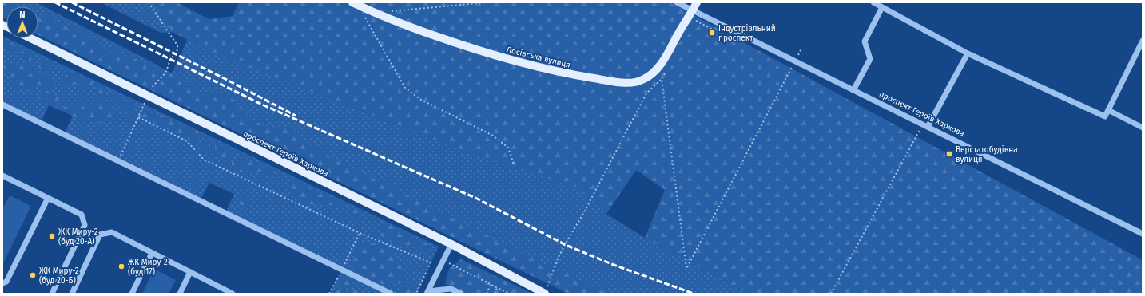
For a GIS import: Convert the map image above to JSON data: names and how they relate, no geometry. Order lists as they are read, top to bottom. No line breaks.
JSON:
{"streets":{"main road":["Лосівська вулиця","проспект Героїв Харкова"]},"crossings":[["Лосівська вулиця","проспект Героїв Харкова"]],"places":{"transit":["Індустріальний проспект","Верстатобудівна вулиця"],"other":["ЖК Миру-2 (буд 20-А)","ЖК Миру-2 (буд 17)","ЖК Миру-2 (буд 20-Б)"]},"north":"top"}
